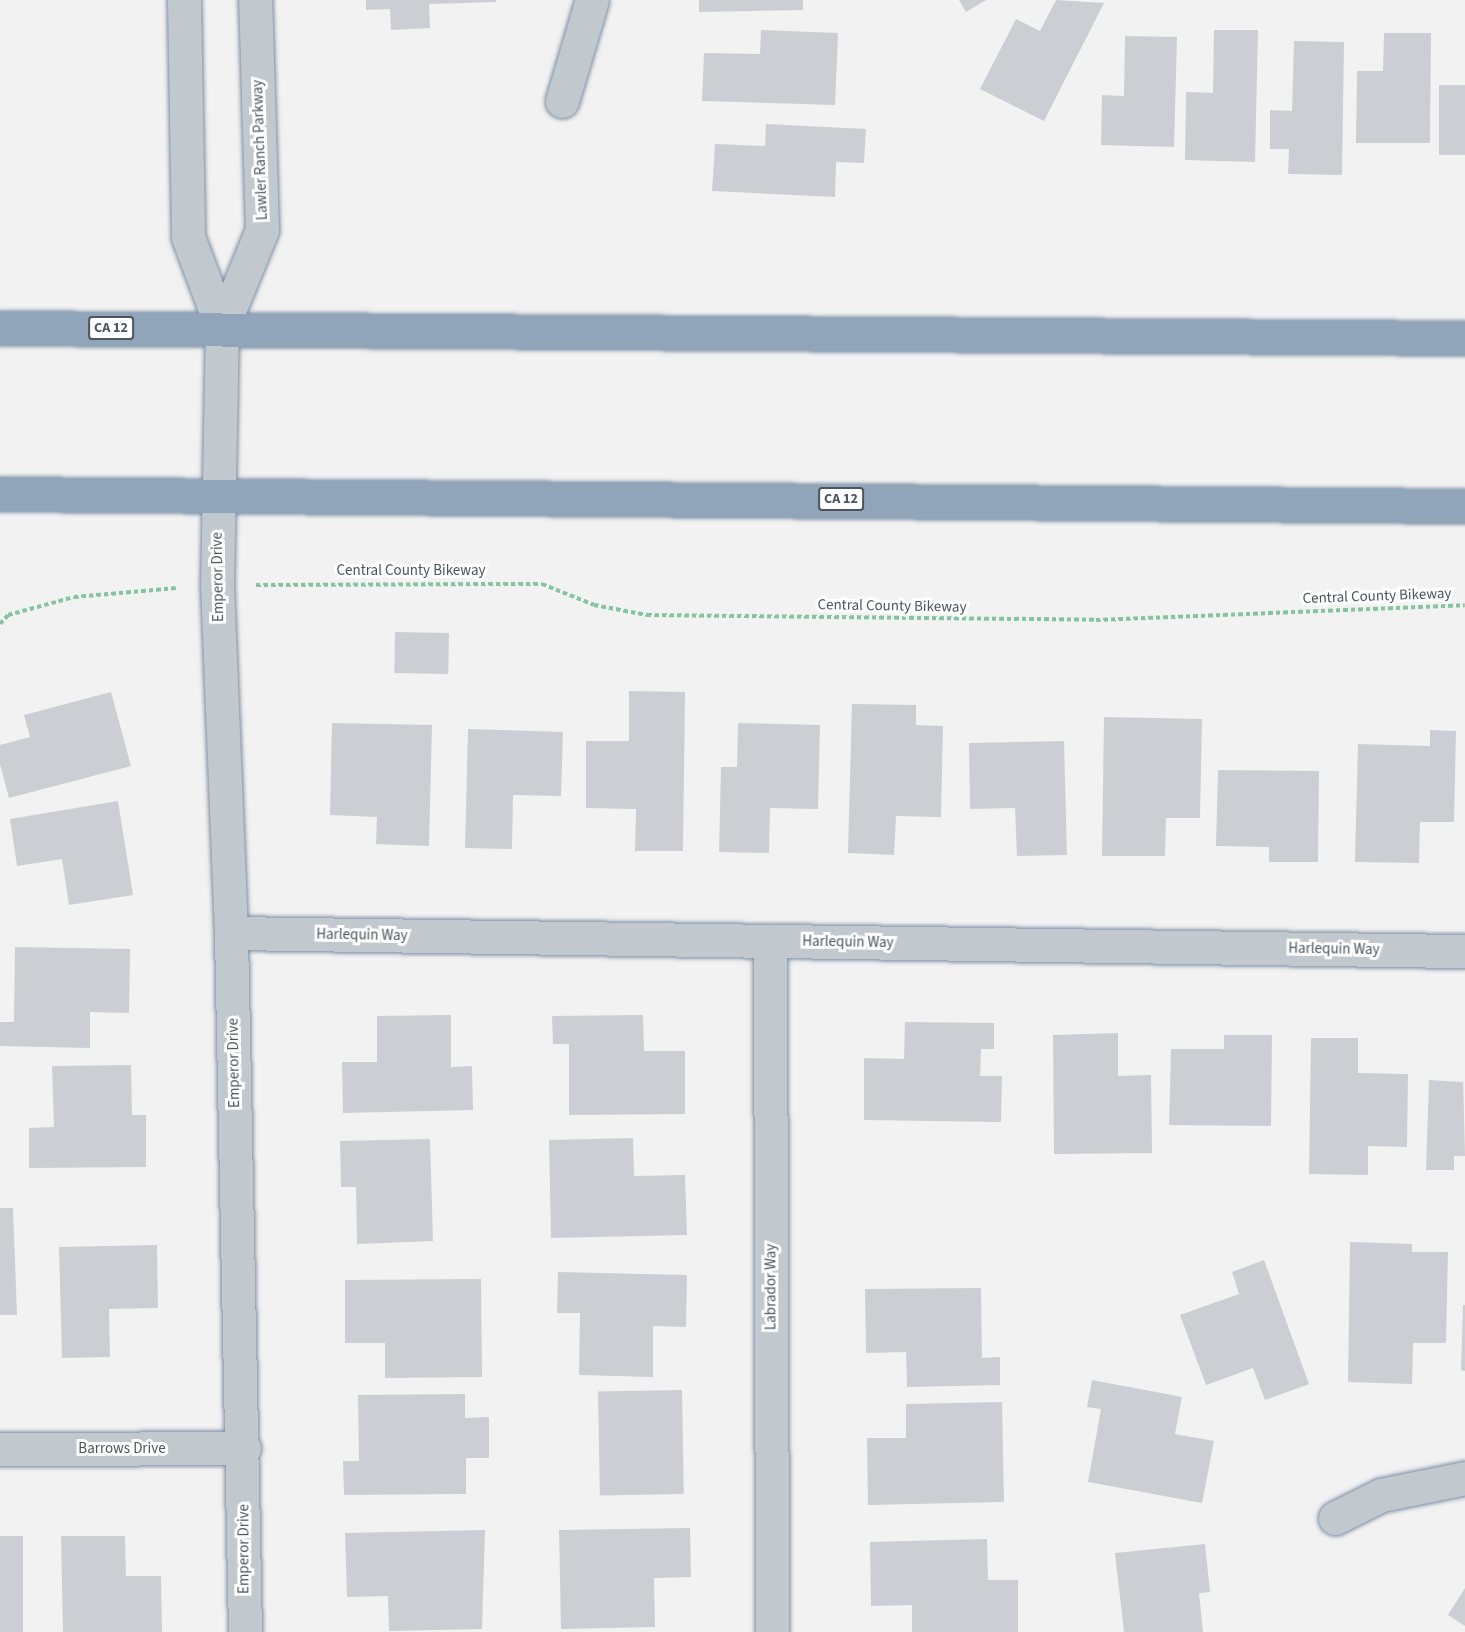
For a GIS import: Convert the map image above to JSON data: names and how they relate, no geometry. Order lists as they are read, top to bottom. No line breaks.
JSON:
{"streets":{"highway":["CA 12"],"street":["Lawler Ranch Parkway","Emperor Drive","Harlequin Way","Labrador Way","Barrows Drive"],"path":["Central County Bikeway"]},"crossings":[["Lawler Ranch Parkway","CA 12"],["Lawler Ranch Parkway","Emperor Drive"],["CA 12","Emperor Drive"],["Emperor Drive","Harlequin Way"],["Emperor Drive","Barrows Drive"],["Harlequin Way","Labrador Way"]]}
